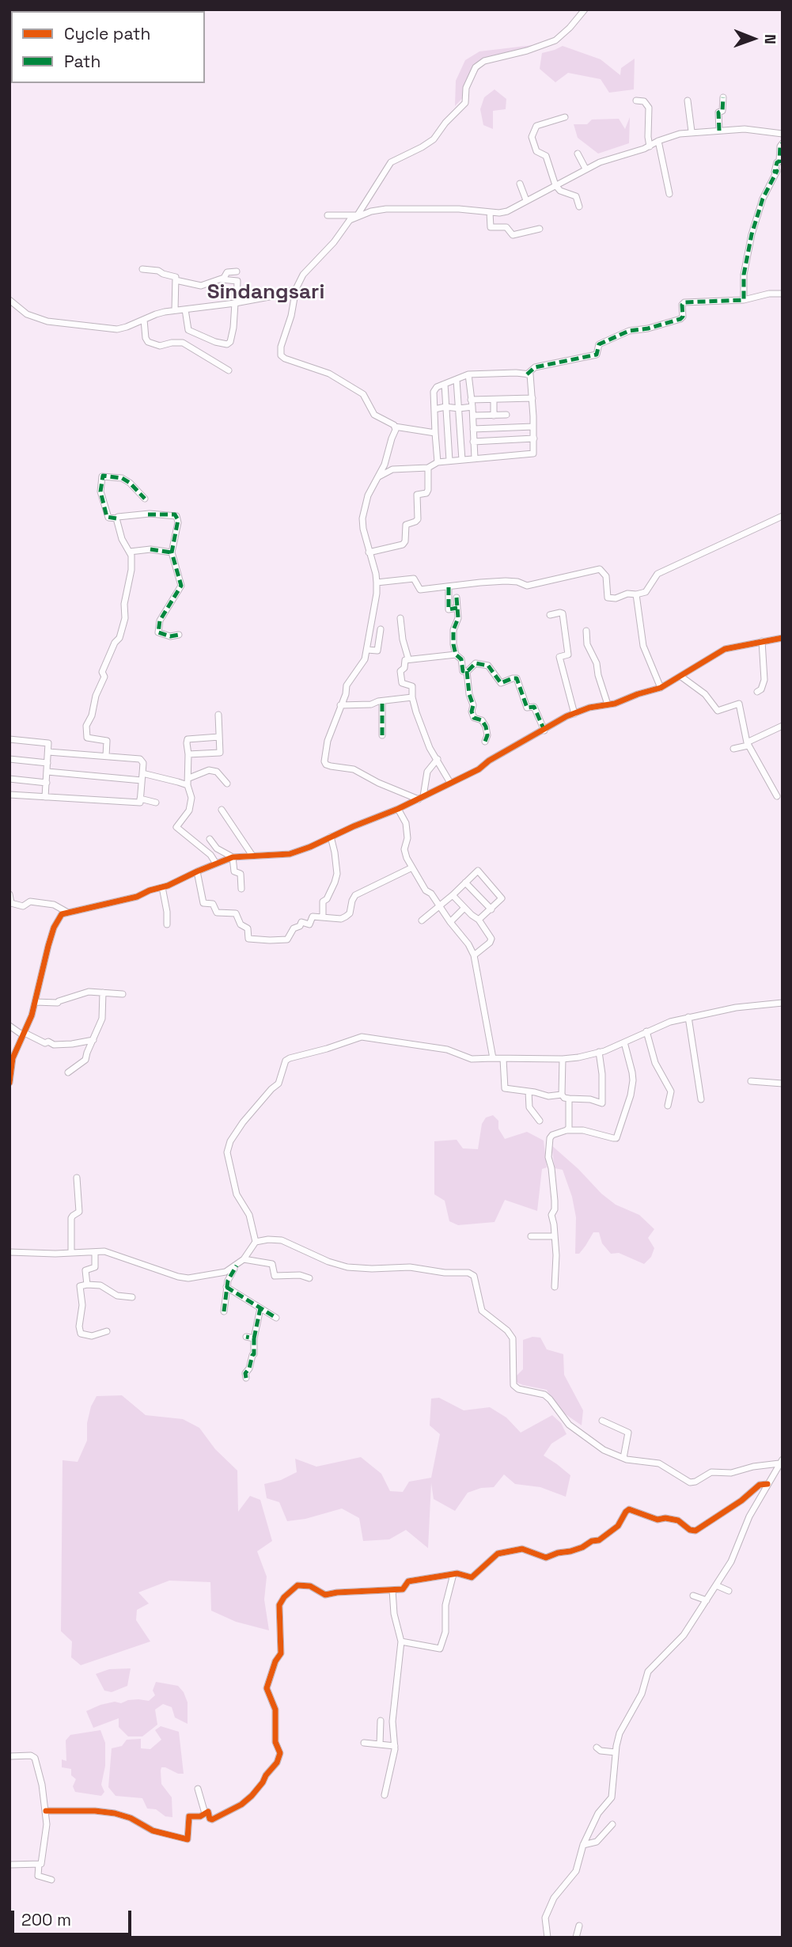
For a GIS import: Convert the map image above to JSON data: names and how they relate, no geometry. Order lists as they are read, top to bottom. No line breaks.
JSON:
{"districts":["Sindangsari"],"legend":["Cycle path","Path"],"scale_bar":"200 m","north":"right"}
